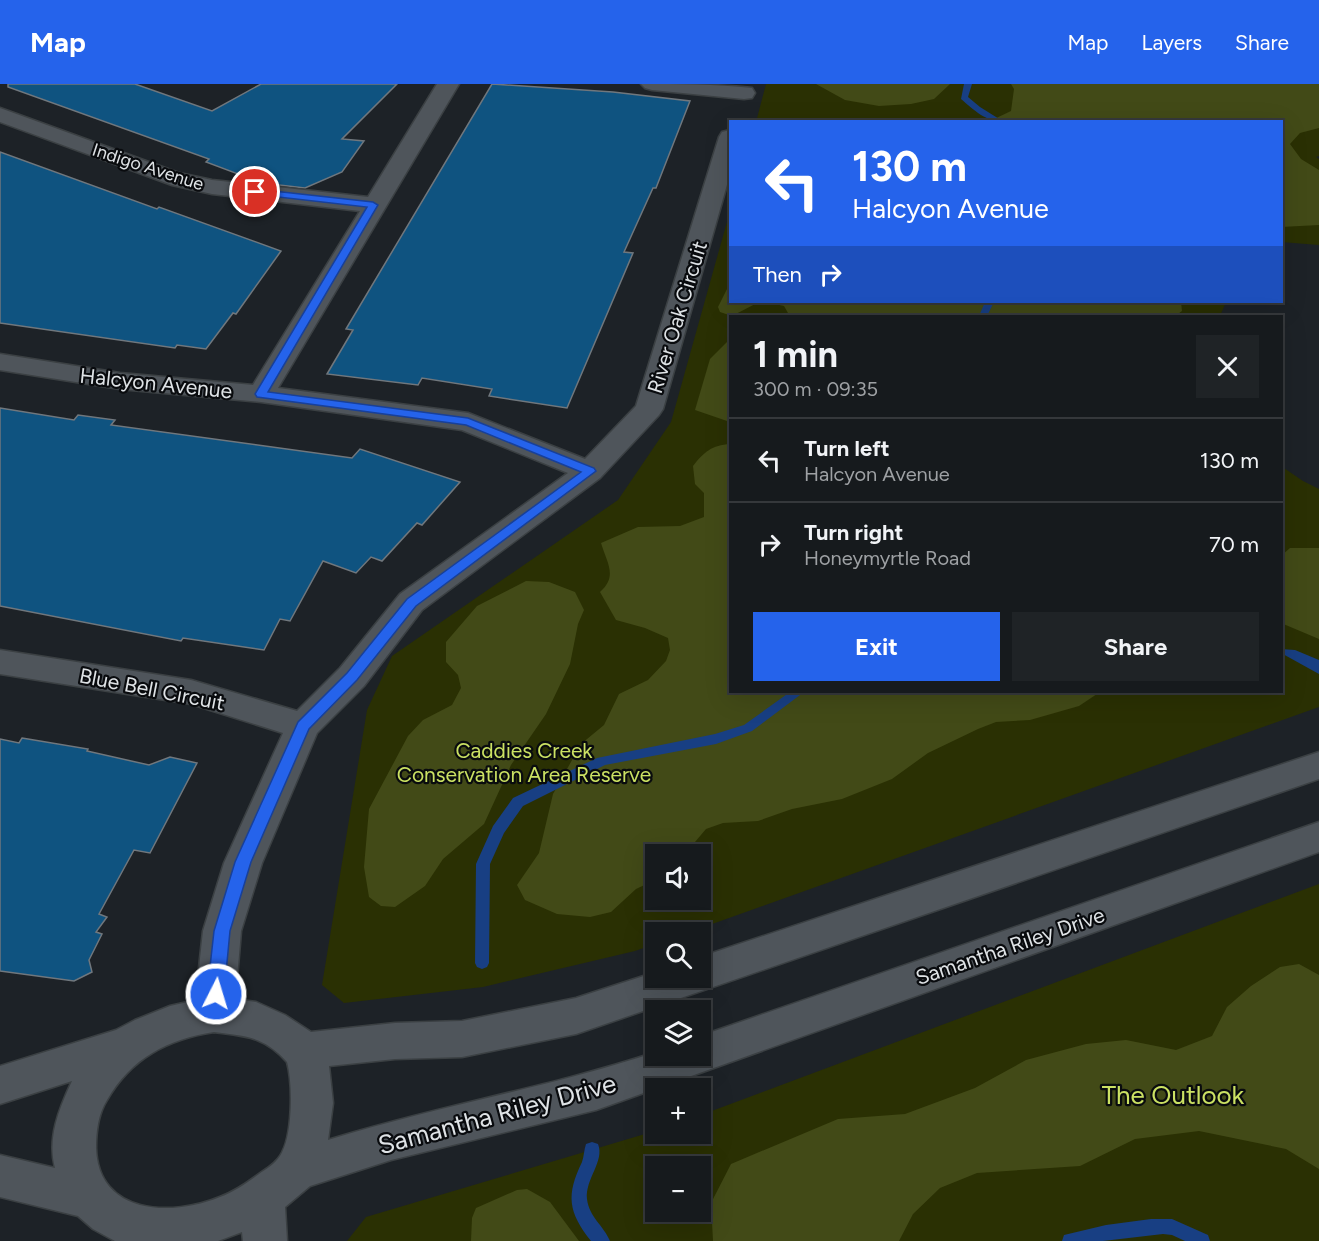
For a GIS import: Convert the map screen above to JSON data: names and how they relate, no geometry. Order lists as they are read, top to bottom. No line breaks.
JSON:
{"streets":{"street":["Indigo Avenue","River Oak Circuit","Halcyon Avenue","Blue Bell Circuit","Samantha Riley Drive"]},"crossings":[["River Oak Circuit","Halcyon Avenue"],["River Oak Circuit","Blue Bell Circuit"]],"parks":["Caddies Creek Conservation Area Reserve","The Outlook"],"page":{"header":"Map","nav":["Map","Layers","Share"],"turn":["130 m","Halcyon Avenue"],"then":"Then","heading":["1 min","300 m · 09:35"],"list":[{"name":"Turn left","note":"Halcyon Avenue","value":"130 m"},{"name":"Turn right","note":"Honeymyrtle Road","value":"70 m"}],"buttons":["Exit","Share"],"map_buttons":["+","−"]}}
